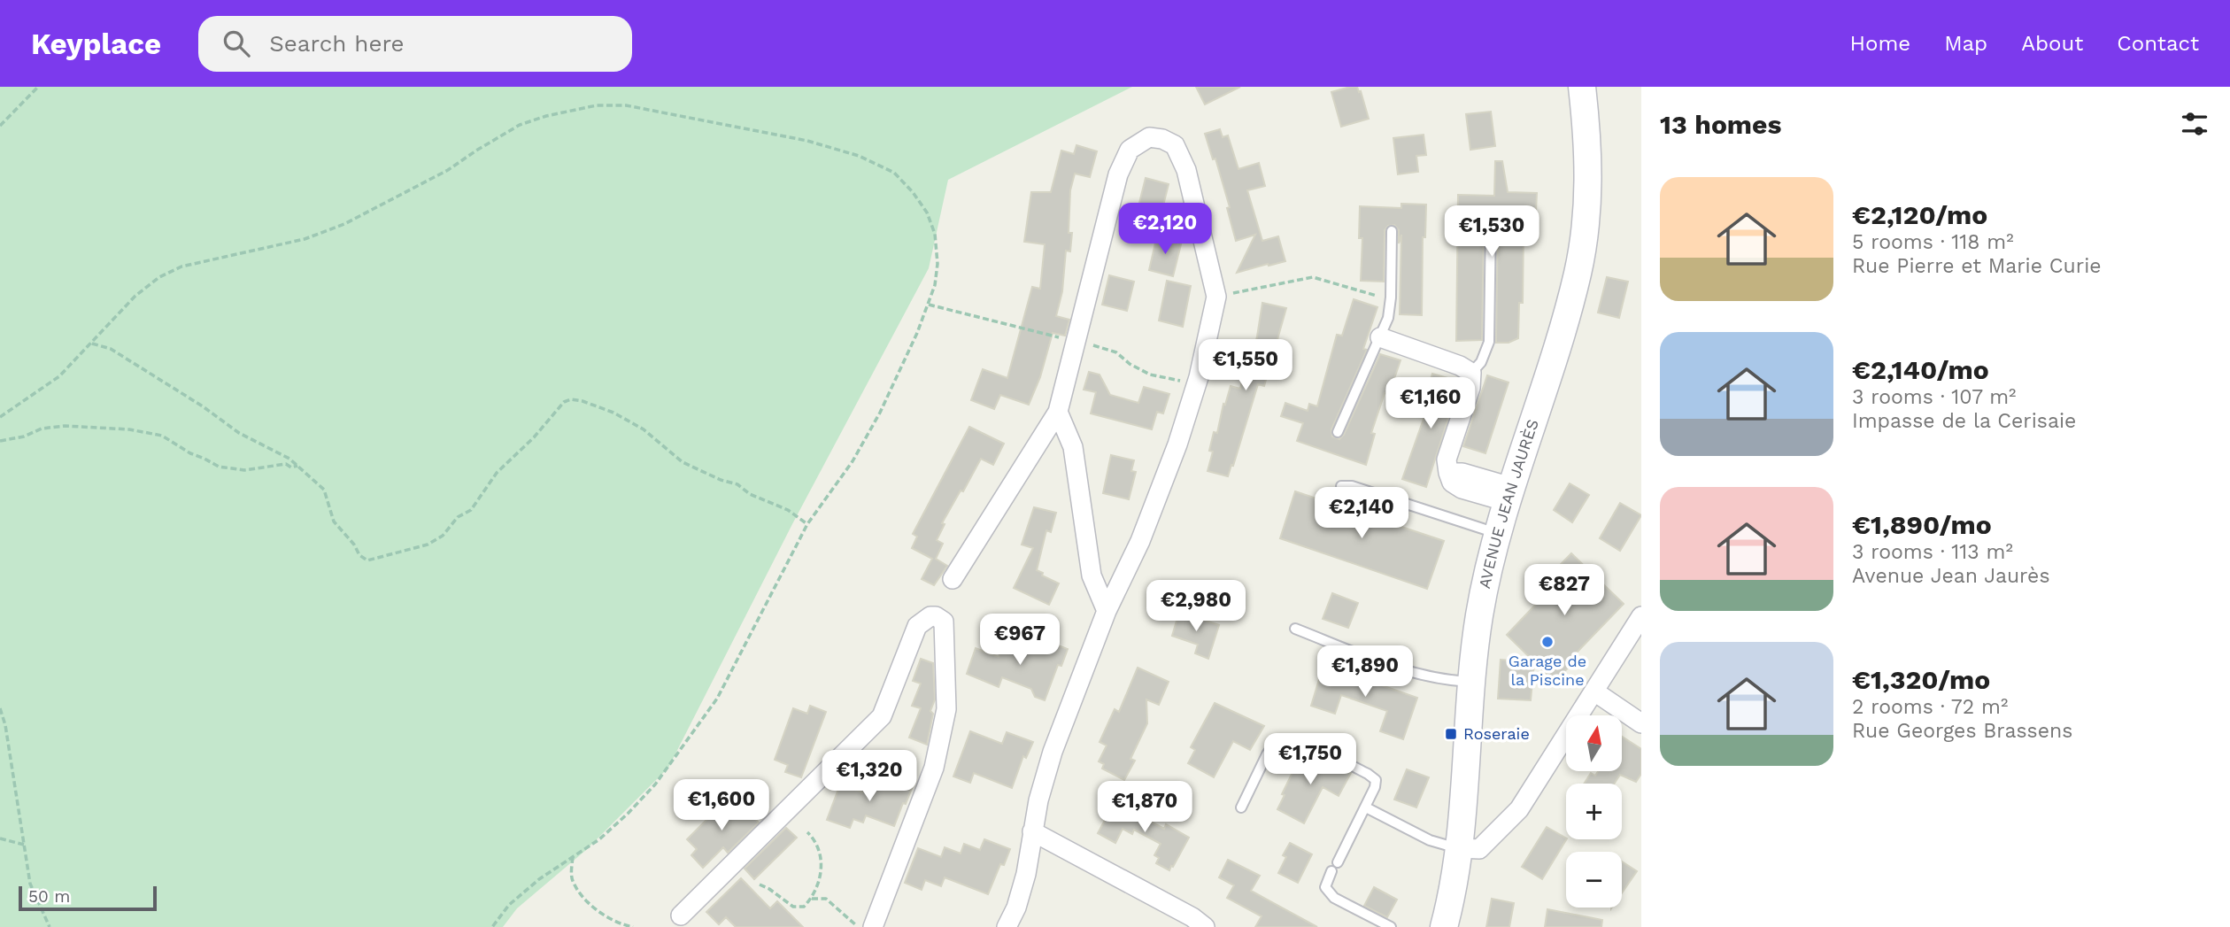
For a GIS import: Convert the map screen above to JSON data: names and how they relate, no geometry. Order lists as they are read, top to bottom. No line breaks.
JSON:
{"streets":{"main road":["AVENUE JEAN JAURÈS"]},"places":{"other":["Garage de la Piscine"],"transit":["Roseraie"]},"scale_bar":"50 m","north":"top","page":{"header":"Keyplace","search":"Search here","nav":["Home","Map","About","Contact"],"heading":"13 homes","list":[{"name":"€2,120/mo","note":"5 rooms · 118 m² · Rue Pierre et Marie Curie"},{"name":"€2,140/mo","note":"3 rooms · 107 m² · Impasse de la Cerisaie"},{"name":"€1,890/mo","note":"3 rooms · 113 m² · Avenue Jean Jaurès"},{"name":"€1,320/mo","note":"2 rooms · 72 m² · Rue Georges Brassens"}],"price":["€2,120","€1,530","€1,550","€1,160","€2,140","€827","€2,980","€967","€1,890","€1,750","€1,320","€1,600","€1,870"],"map_buttons":["+","−"],"scale":"50 m"}}
